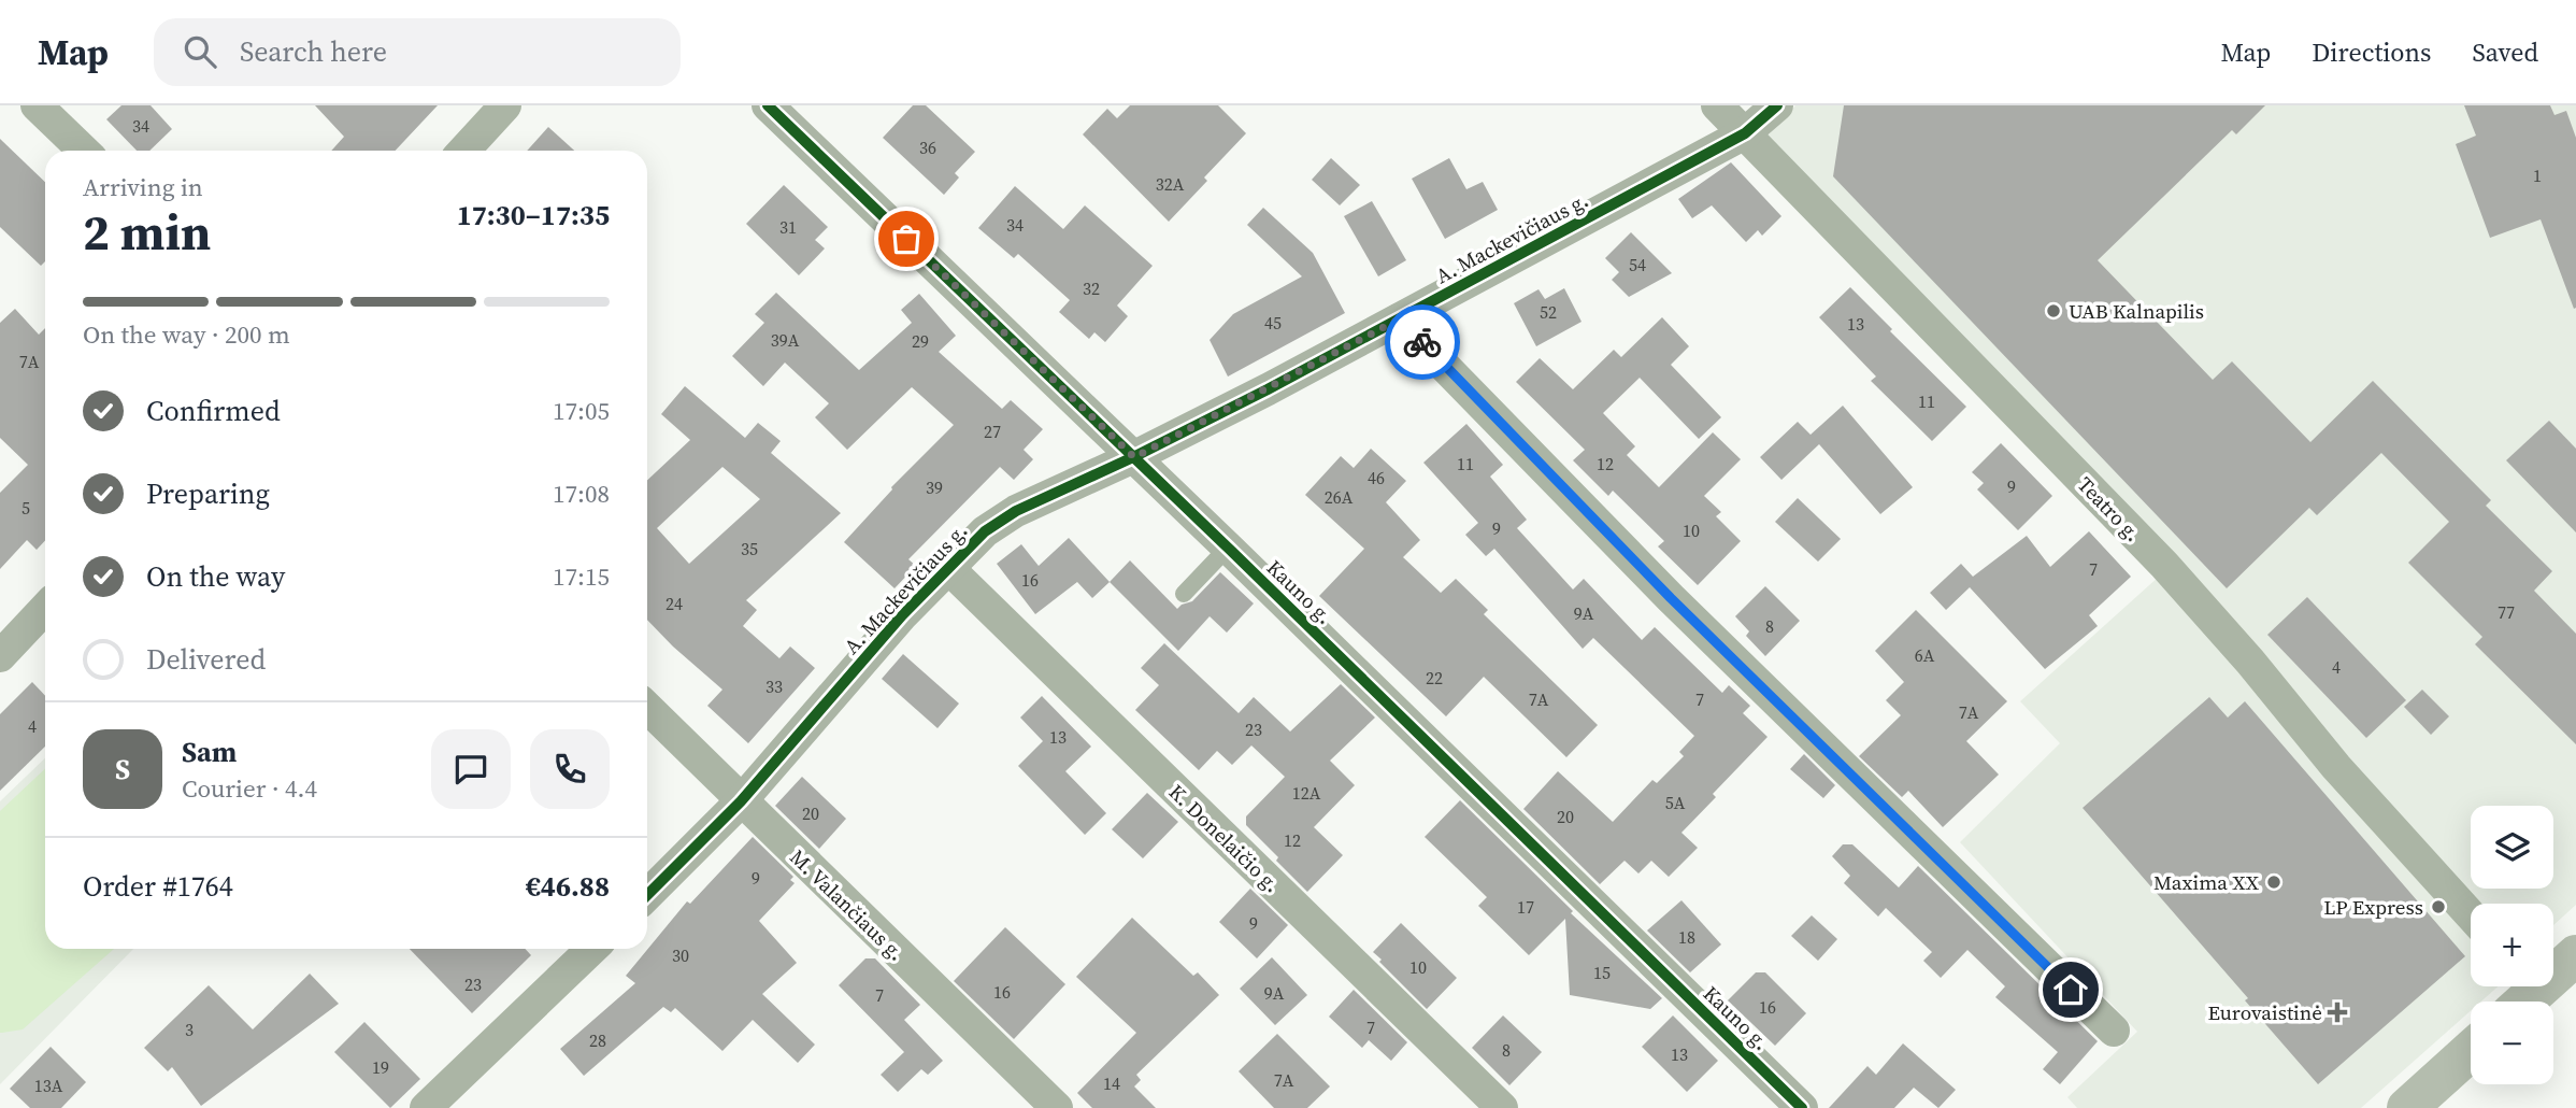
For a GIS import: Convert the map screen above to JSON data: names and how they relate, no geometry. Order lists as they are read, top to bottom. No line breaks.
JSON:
{"streets":{"street":["A. Mackevičiaus g.","Teatro g.","Kauno g.","K. Donelaičio g.","M. Valančiaus g."]},"crossings":[["A. Mackevičiaus g.","Teatro g."],["A. Mackevičiaus g.","Kauno g."],["A. Mackevičiaus g.","K. Donelaičio g."],["A. Mackevičiaus g.","M. Valančiaus g."]],"places":{"other":["UAB Kalnapilis","Maxima XX","LP Express"],"health":["Eurovaistinė"]},"house_numbers":["34","36","1","32A","34","31","54","32","52","45","13","39A","29","7A","11","27","11","12","46","9","39","26A","5","9","10","35","7","16","24","77","9A","8","6A","4","22","33","7A","7","7A","4","23","13","12A","5A","20","20","12","9","17","9","18","30","10","15","23","16","9A","7","16","7","3","28","8","13","19","7A","14","13A"],"page":{"header":"Map","search":"Search here","nav":["Map","Directions","Saved"],"heading":["2 min","Arriving in","17:30–17:35"],"panel":["Sam","Courier · 4.4","Order #1764","€46.88"],"bar":"On the way · 200 m","list":[["Confirmed","17:05"],["Preparing","17:08"],["On the way","17:15"],"Delivered"],"round":"S","map_buttons":["+","−"]}}
